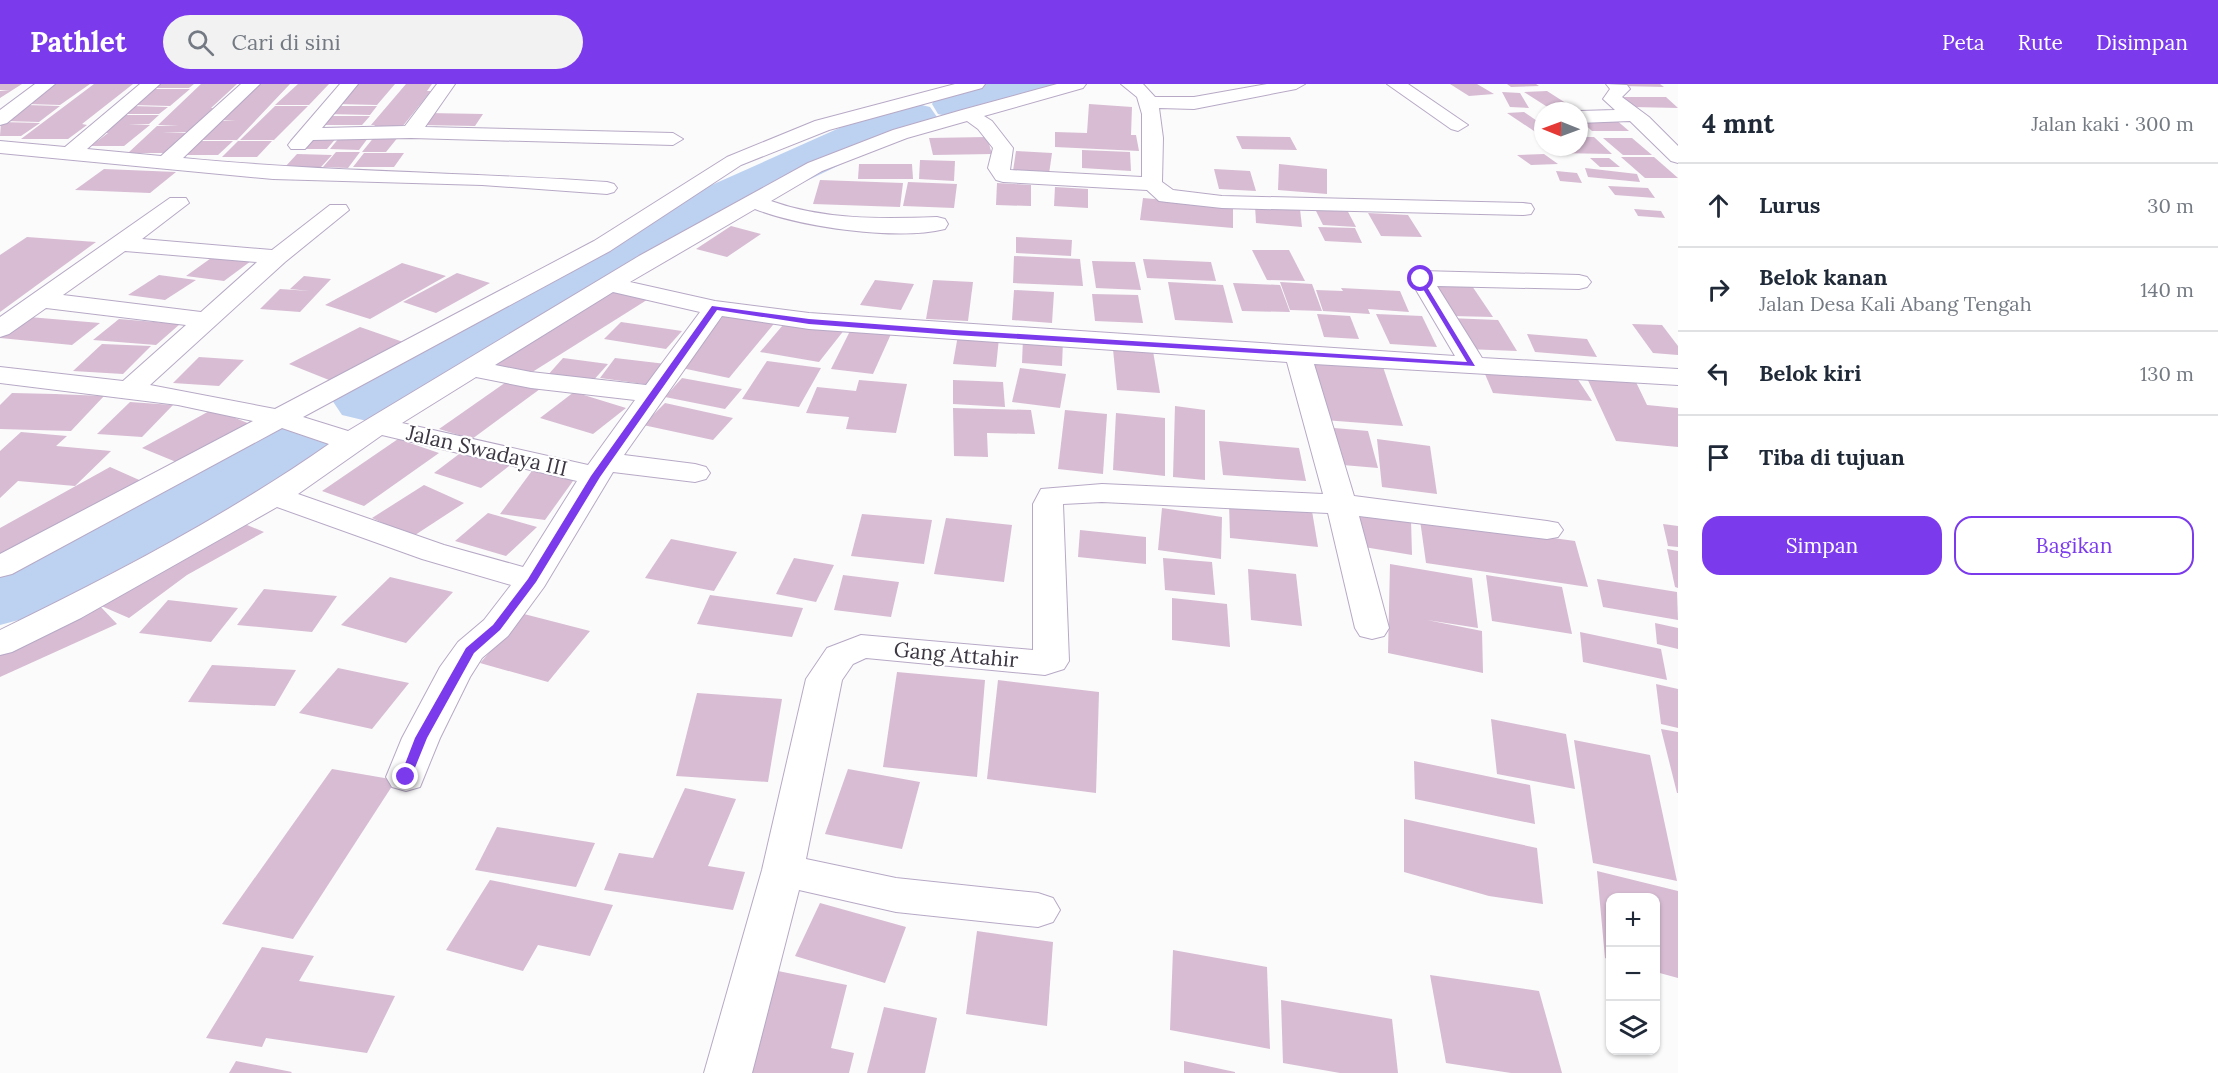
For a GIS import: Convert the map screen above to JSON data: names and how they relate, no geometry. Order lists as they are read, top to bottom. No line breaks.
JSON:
{"streets":{"street":["Jalan Swadaya III","Gang Attahir"]},"north":"left","page":{"header":"Pathlet","search":"Cari di sini","nav":["Peta","Rute","Disimpan"],"heading":["4 mnt","Jalan kaki · 300 m"],"list":[["Lurus","30 m"],["Belok kanan","Jalan Desa Kali Abang Tengah","140 m"],["Belok kiri","130 m"],"Tiba di tujuan"],"buttons":["Simpan","Bagikan"],"map_buttons":["+","−"]}}
